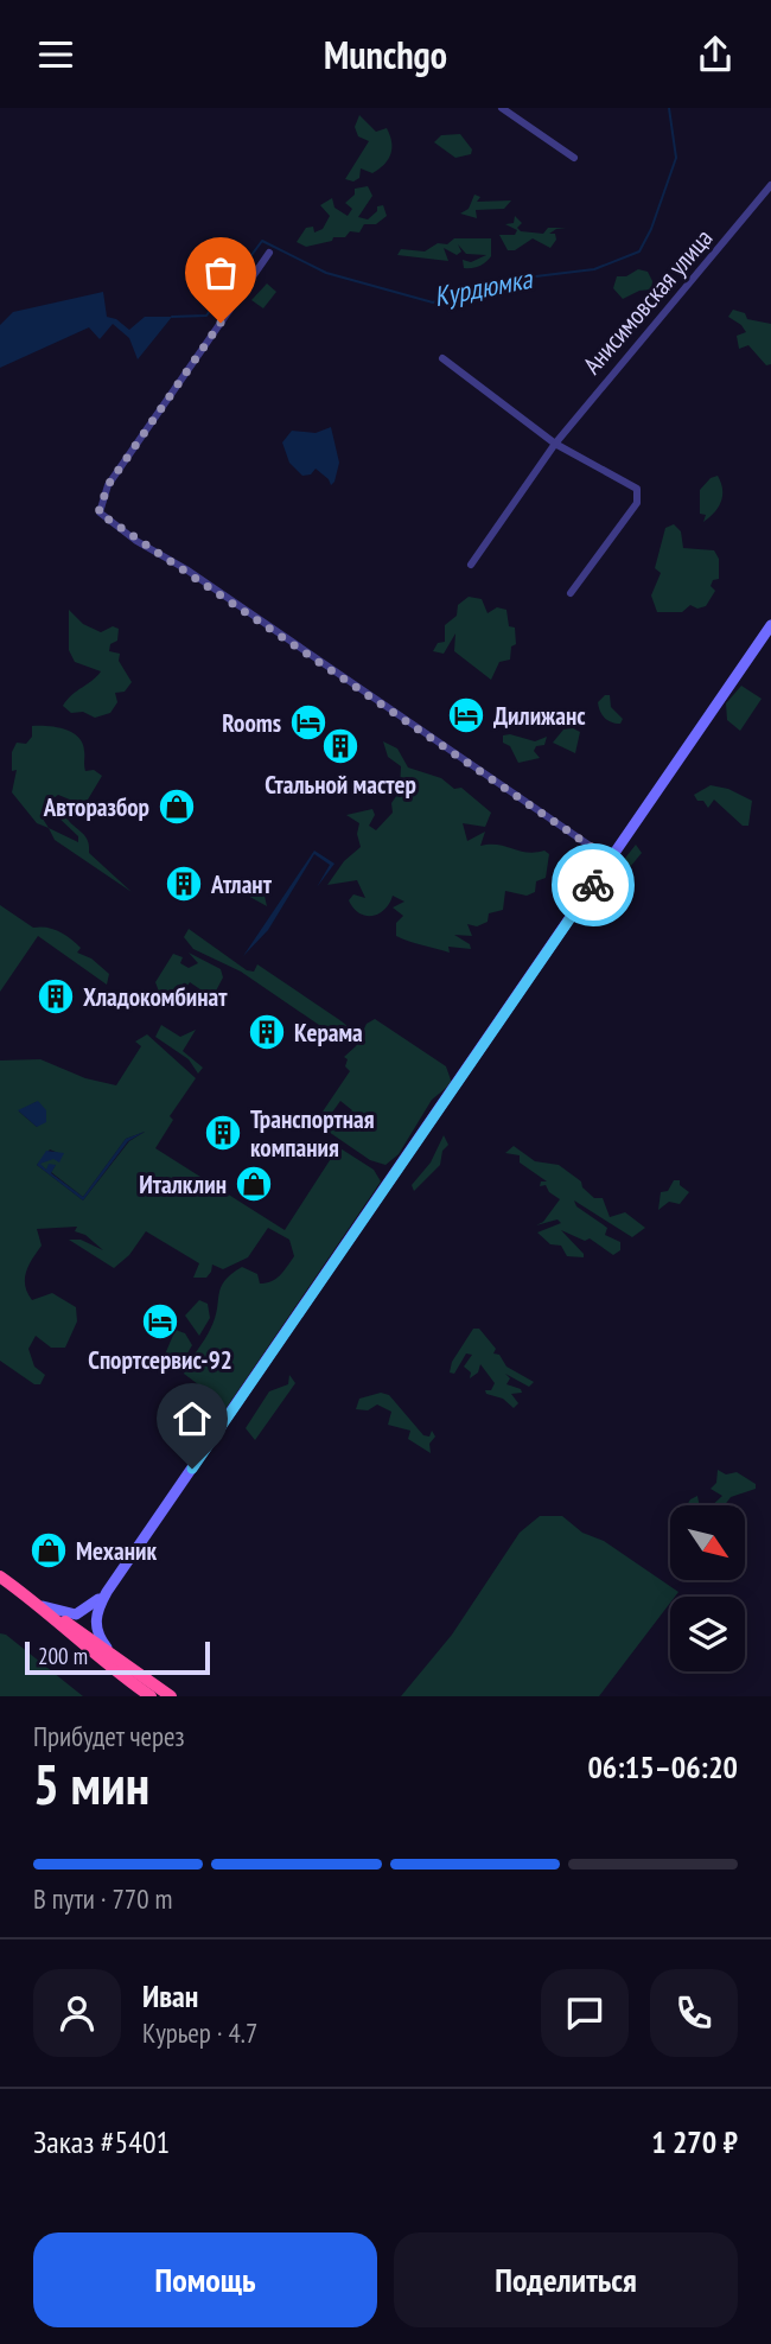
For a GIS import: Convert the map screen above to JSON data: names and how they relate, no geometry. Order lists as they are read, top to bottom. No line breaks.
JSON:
{"streets":{"street":["Анисимовская улица"]},"water":["Курдюмка"],"places":{"hotel":["Дилижанс","Rooms","Спортсервис-92"],"building":["Стальной мастер","Атлант","Хладокомбинат","Керама","Транспортная компания"],"shop":["Авторазбор","Италклин","Механик"]},"scale_bar":"200 m","north":"bottom right","page":{"header":"Munchgo","scale":"200 m","heading":["5 мин","Прибудет через","06:15–06:20"],"panel":["Иван","Курьер · 4.7","Заказ #5401","1 270 ₽"],"bar":"В пути · 770 m","buttons":["Помощь","Поделиться"]}}
